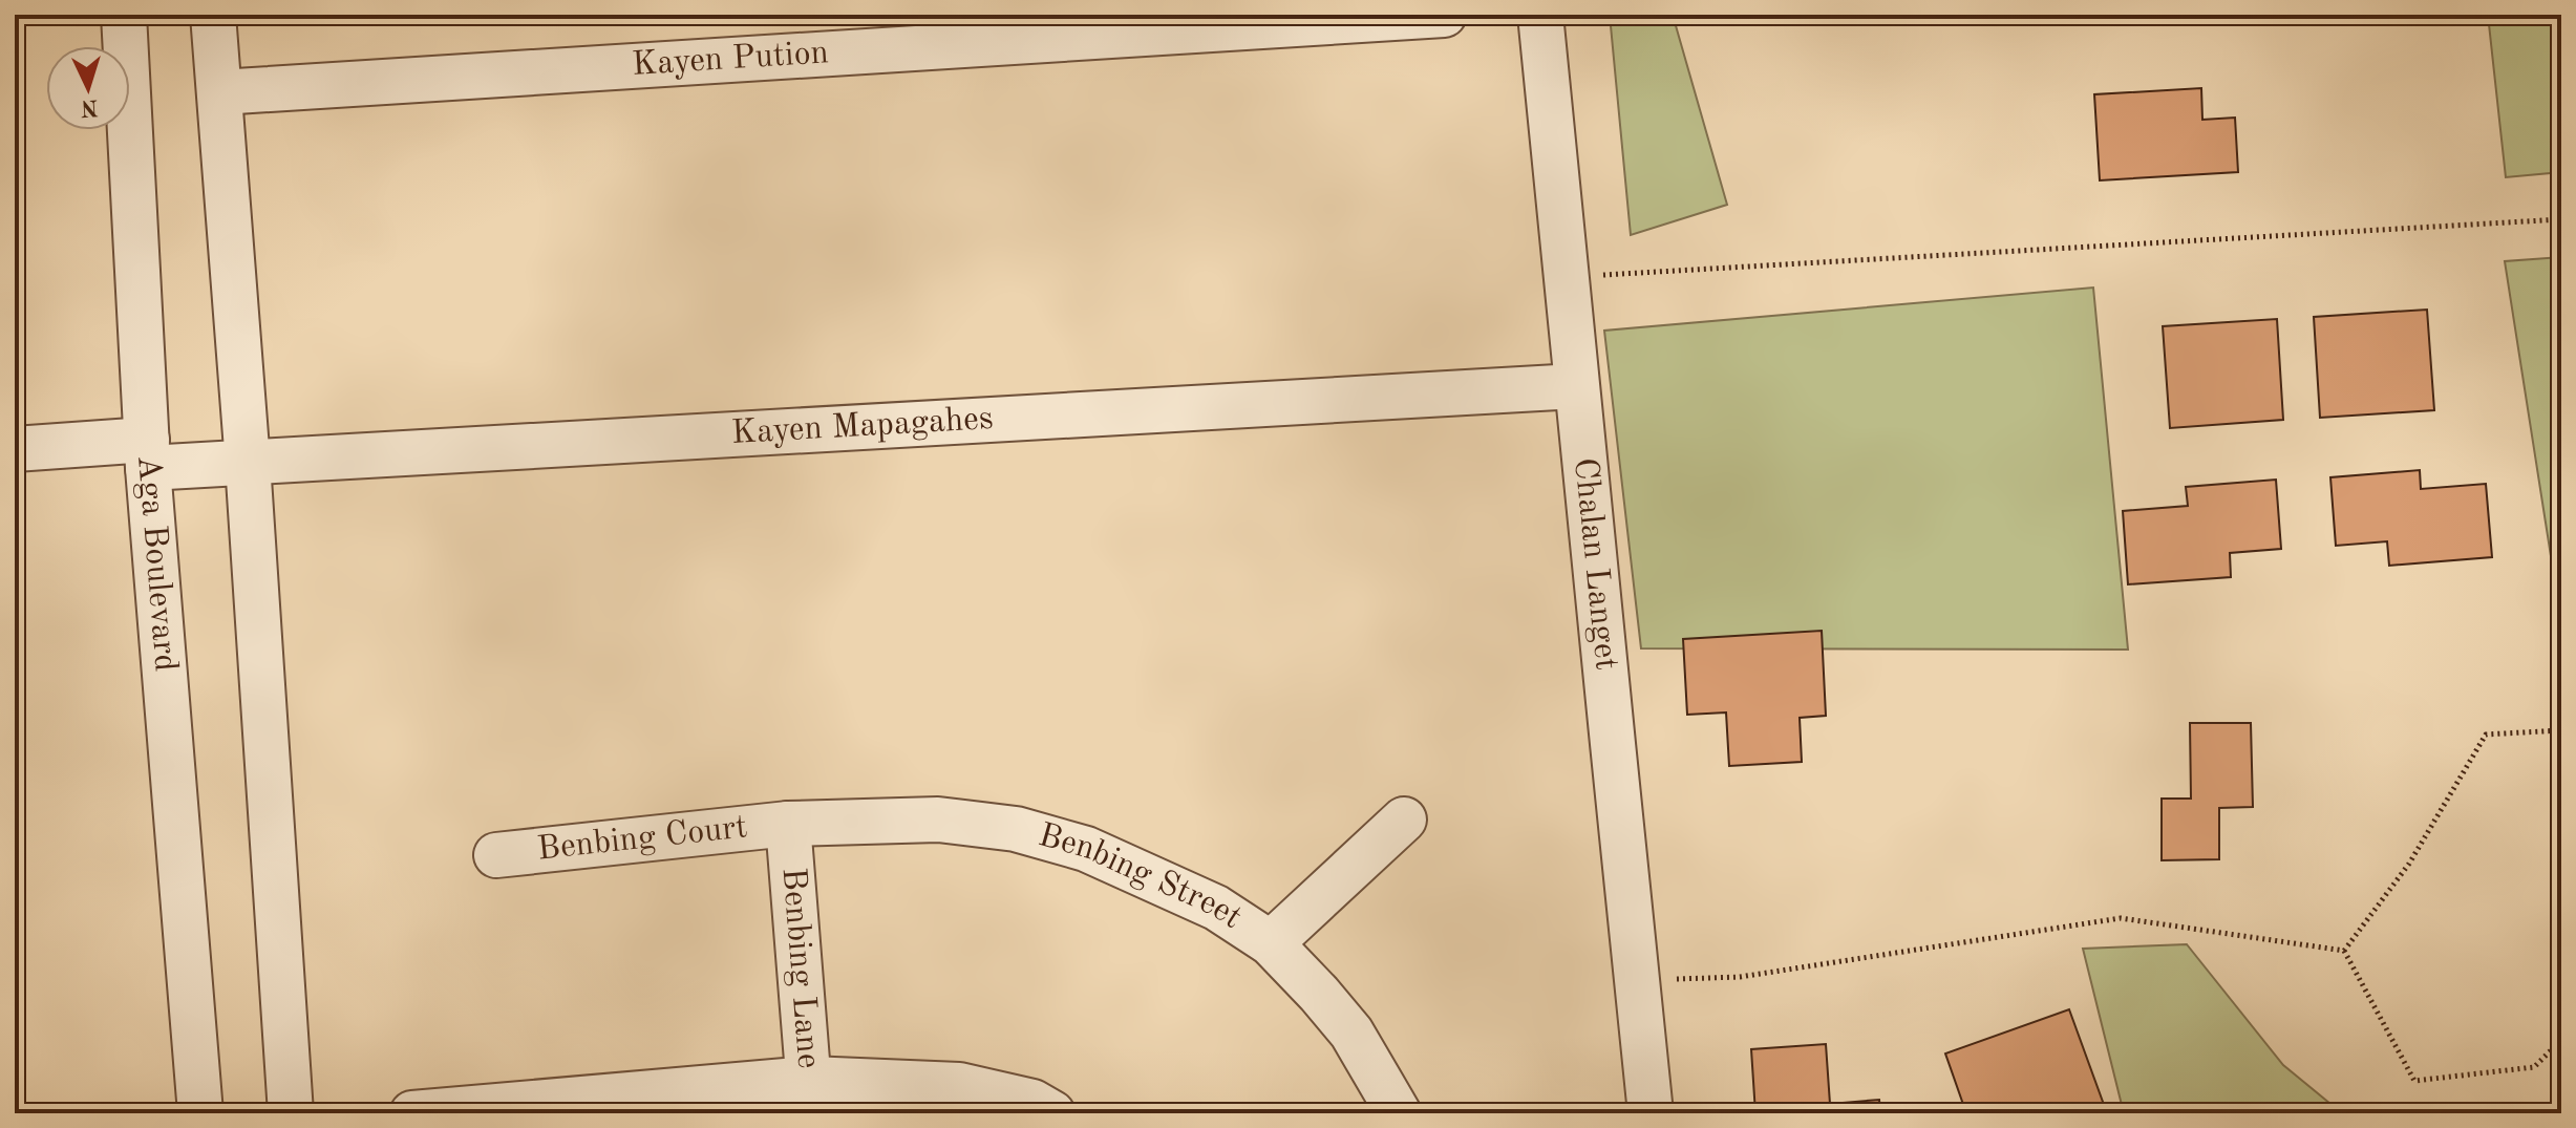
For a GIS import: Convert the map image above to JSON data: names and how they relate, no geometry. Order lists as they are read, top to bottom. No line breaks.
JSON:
{"streets":{"street":["Kayen Pution","Kayen Mapagahes","Aga Boulevard","Chalan Langet","Benbing Court","Benbing Street","Benbing Lane"]},"crossings":[["Kayen Mapagahes","Aga Boulevard"],["Kayen Mapagahes","Chalan Langet"],["Benbing Court","Benbing Street"],["Benbing Court","Benbing Lane"],["Benbing Street","Benbing Lane"]],"north":"bottom"}
